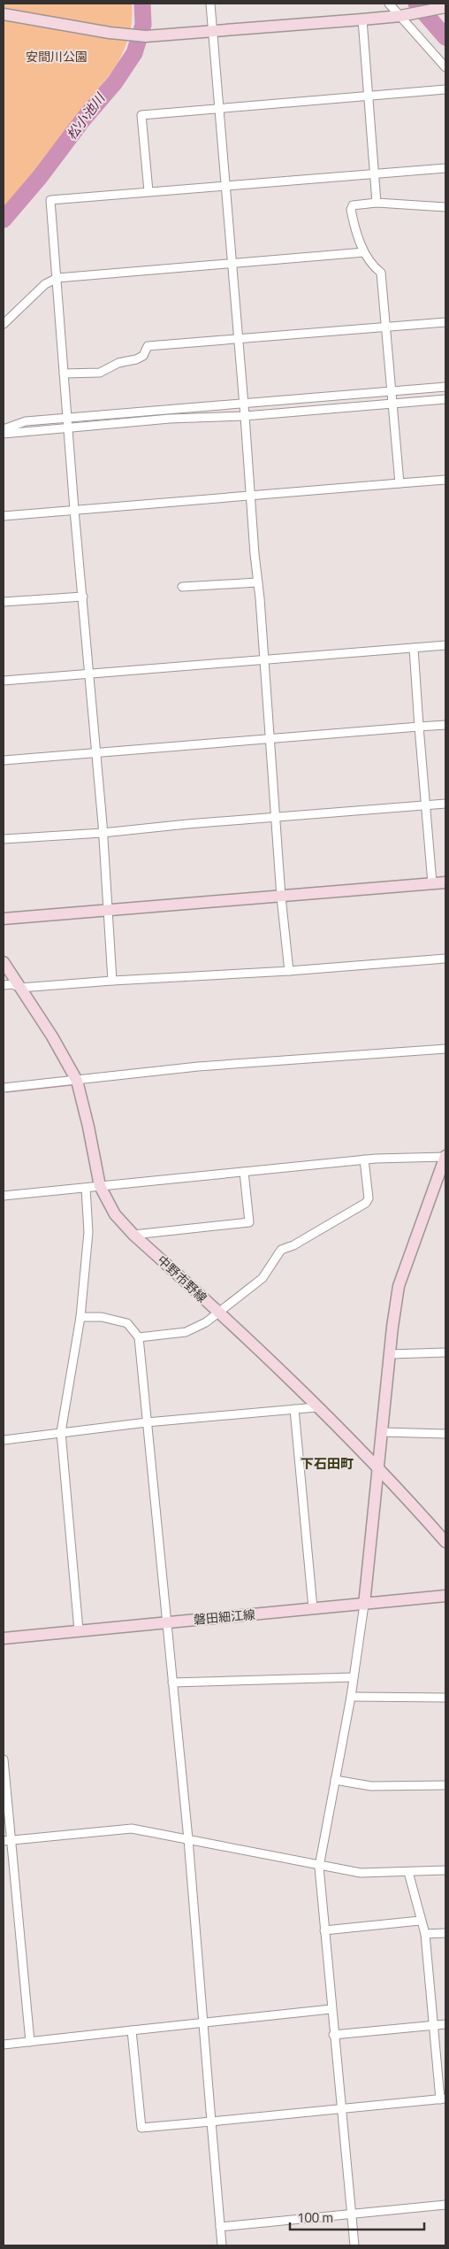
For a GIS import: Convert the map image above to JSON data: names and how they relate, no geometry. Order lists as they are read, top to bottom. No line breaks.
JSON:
{"streets":{"street":["中野市野線","磐田細江線"]},"districts":["下石田町"],"water":["松小池川"],"parks":["安間川公園"],"scale_bar":"100 m"}
